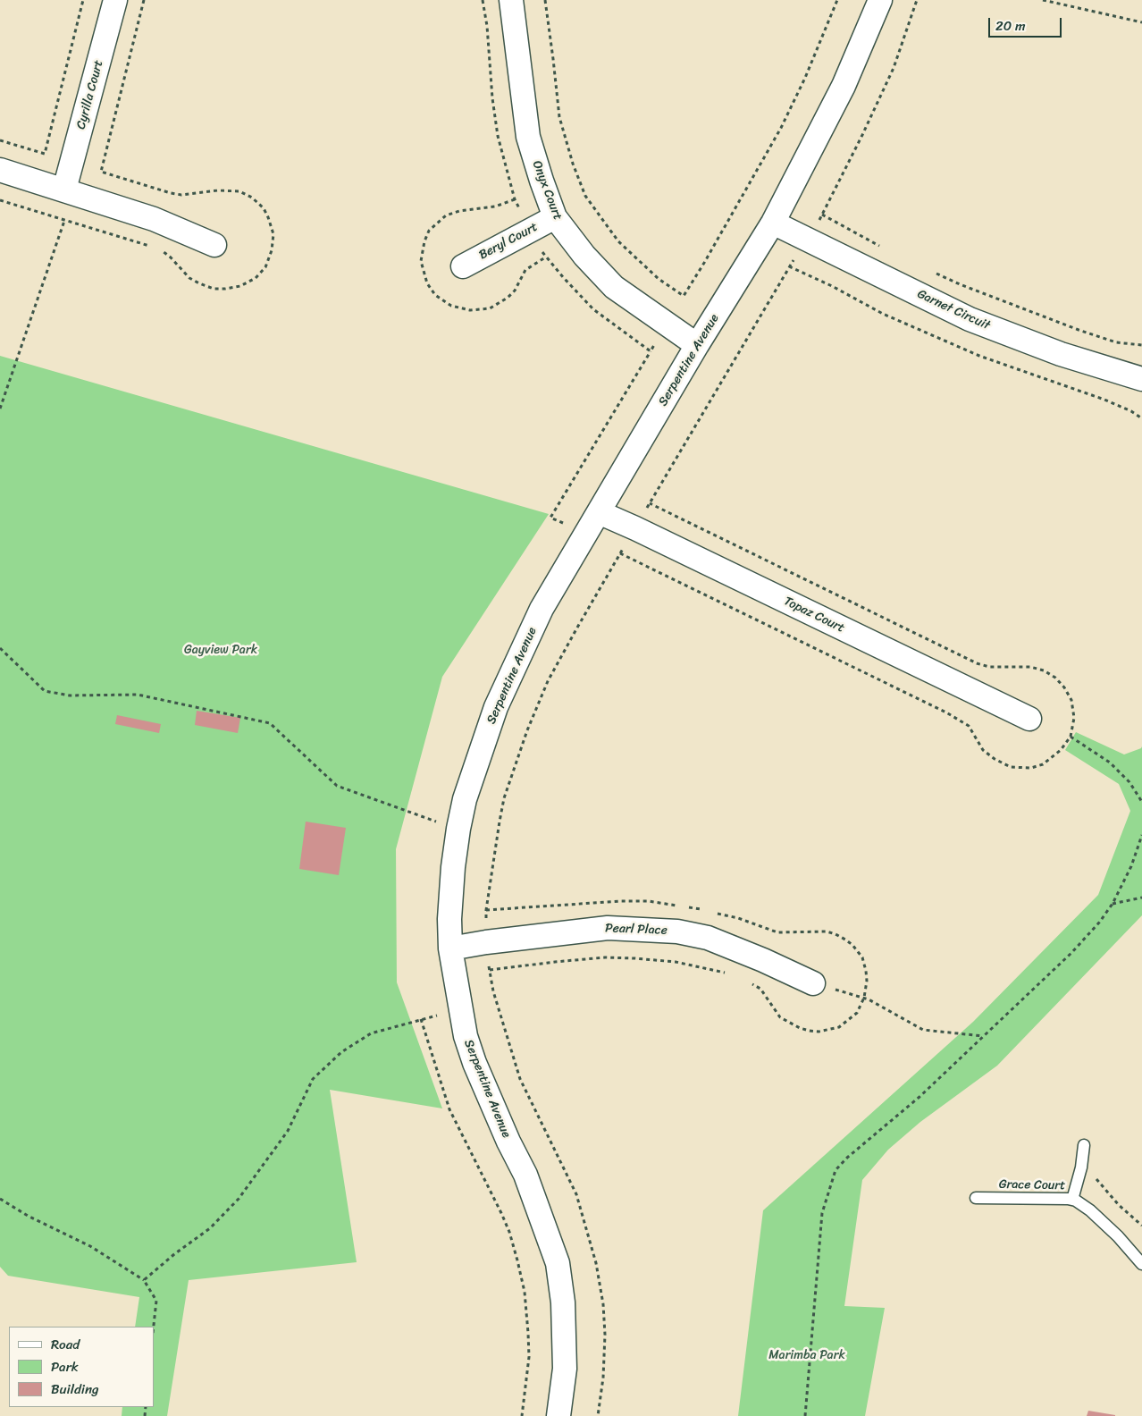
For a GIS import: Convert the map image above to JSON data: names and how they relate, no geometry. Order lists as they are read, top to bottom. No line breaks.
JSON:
{"streets":{"street":["Cyrilla Court","Onyx Court","Beryl Court","Garnet Circuit","Serpentine Avenue","Topaz Court","Pearl Place"],"lane":["Grace Court"]},"crossings":[["Onyx Court","Beryl Court"],["Onyx Court","Serpentine Avenue"],["Garnet Circuit","Serpentine Avenue"],["Serpentine Avenue","Topaz Court"],["Serpentine Avenue","Pearl Place"]],"parks":["Gayview Park","Marimba Park"],"legend":["Road","Park","Building"],"scale_bar":"20 m"}
